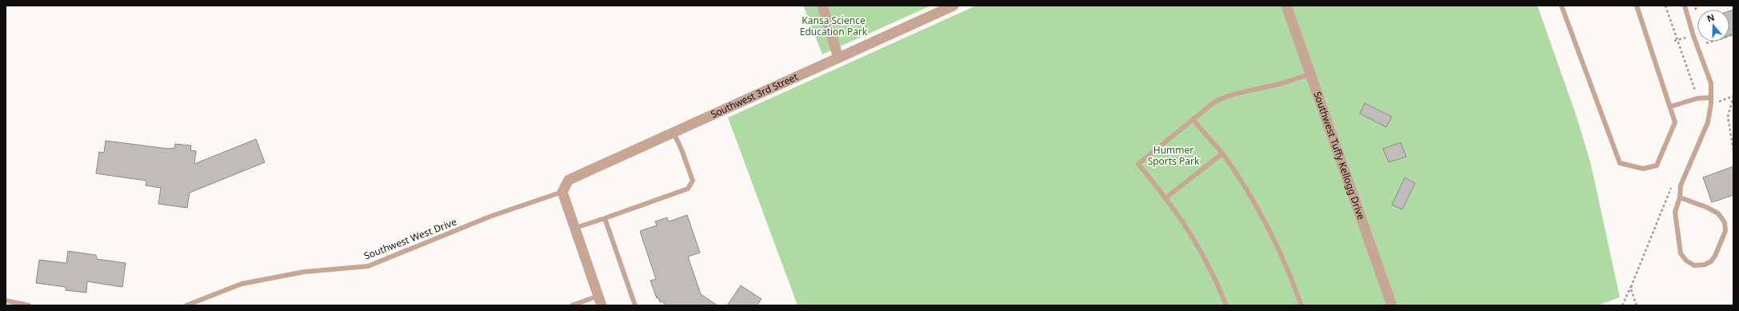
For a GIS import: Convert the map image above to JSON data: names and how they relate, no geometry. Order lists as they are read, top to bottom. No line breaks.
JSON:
{"streets":{"street":["Southwest 3rd Street","Southwest Tuffy Kellogg Drive"],"lane":["Southwest West Drive"]},"crossings":[["Southwest 3rd Street","Southwest West Drive"]],"parks":["Kansa Science Education Park","Hummer Sports Park"],"north":"top"}
